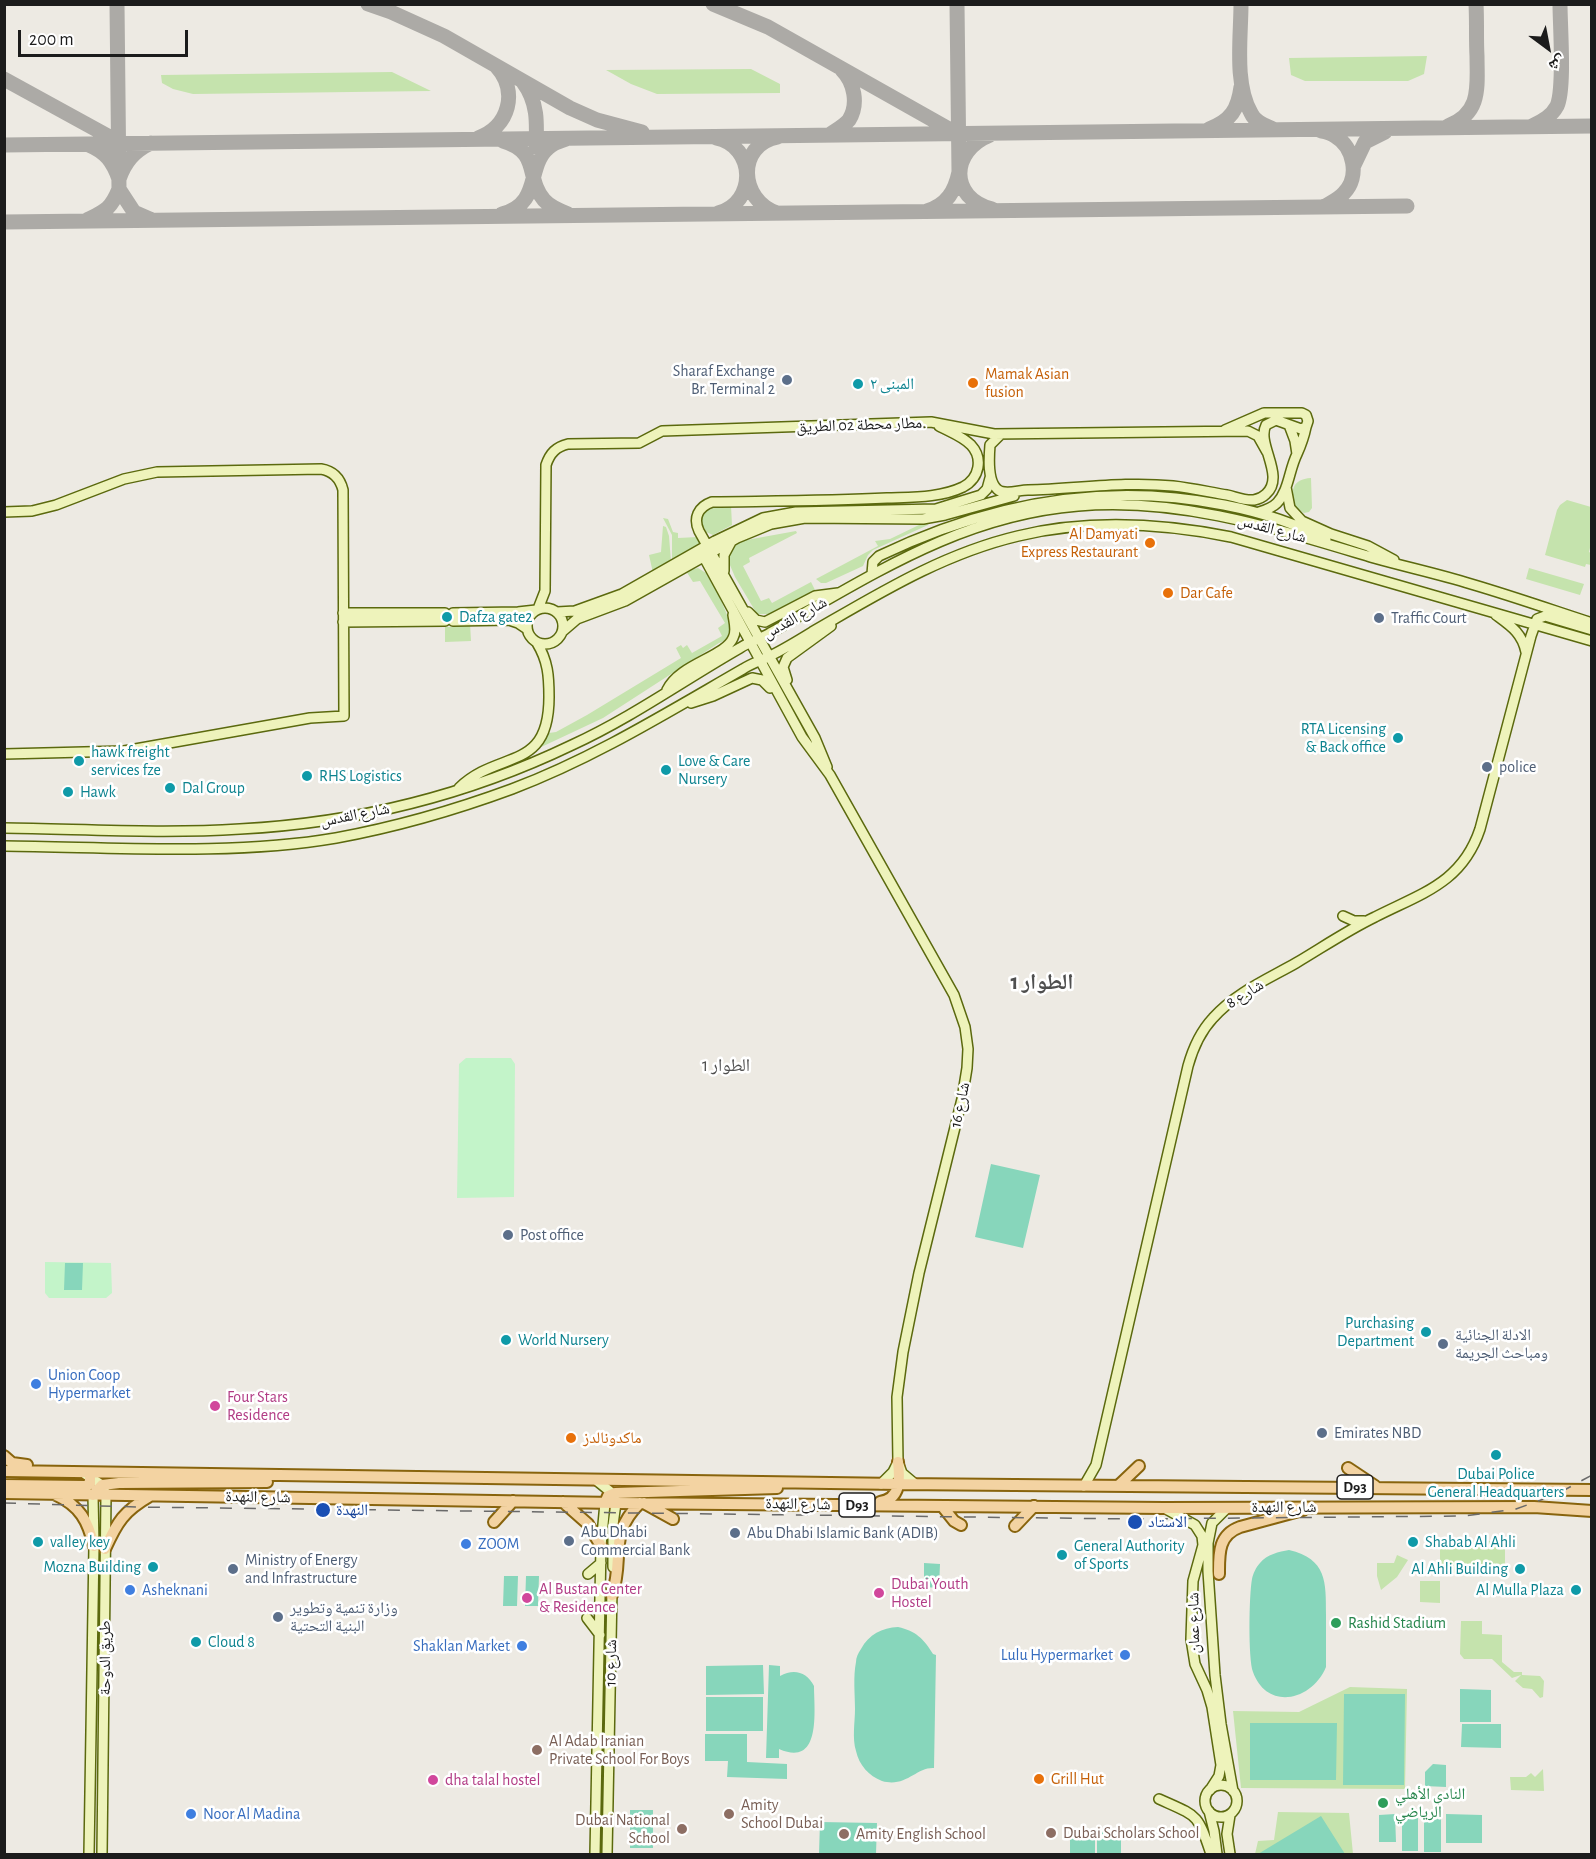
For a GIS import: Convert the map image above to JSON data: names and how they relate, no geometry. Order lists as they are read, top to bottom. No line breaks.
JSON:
{"streets":{"main road":["D93","شارع النهدة"],"street":["مطار محطة 02 الطريق.","شارع القدس","شارع 8","شارع 16","شارع عمان","طريق الدوحة","شارع 10"]},"crossings":[["مطار محطة 02 الطريق.","شارع القدس"],["مطار محطة 02 الطريق.","شارع 16"],["شارع القدس","شارع 8"],["شارع القدس","شارع 16"],["شارع 8","شارع النهدة"],["شارع النهدة","شارع عمان"],["شارع النهدة","طريق الدوحة"],["شارع النهدة","شارع 10"]],"districts":["الطوار 1","الطوار 1"],"places":["Sharaf Exchange Br. Terminal 2","Mamak Asian fusion","المبنى ٢","Al Damyati Express Restaurant","Dar Cafe","Dafza gate2","Traffic Court","RTA Licensing & Back office","hawk freight services fze","police","Love & Care Nursery","RHS Logistics","Dal Group","Hawk","Post office","Purchasing Department","World Nursery","الادلة الجنائية ومباحث الجريمة","Union Coop Hypermarket","Four Stars Residence","Emirates NBD","ماكدونالدز","Dubai Police General Headquarters","النهدة","الاستاد","Abu Dhabi Islamic Bank (ADIB)","Abu Dhabi Commercial Bank","valley key","Shabab Al Ahli","ZOOM","General Authority of Sports","Mozna Building","Ministry of Energy and Infrastructure","Al Ahli Building","Asheknani","Al Mulla Plaza","Dubai Youth Hostel","Al Bustan Center & Residence","وزارة تنمية وتطوير البنية التحتية","Rashid Stadium","Cloud 8","Shaklan Market","Lulu Hypermarket","Al Adab Iranian Private School For Boys","Grill Hut","dha talal hostel","النادي الأهلي الرياضي","Noor Al Madina","Amity School Dubai","Dubai National School","Dubai Scholars School","Amity English School"],"scale_bar":"200 m","north":"bottom right"}
